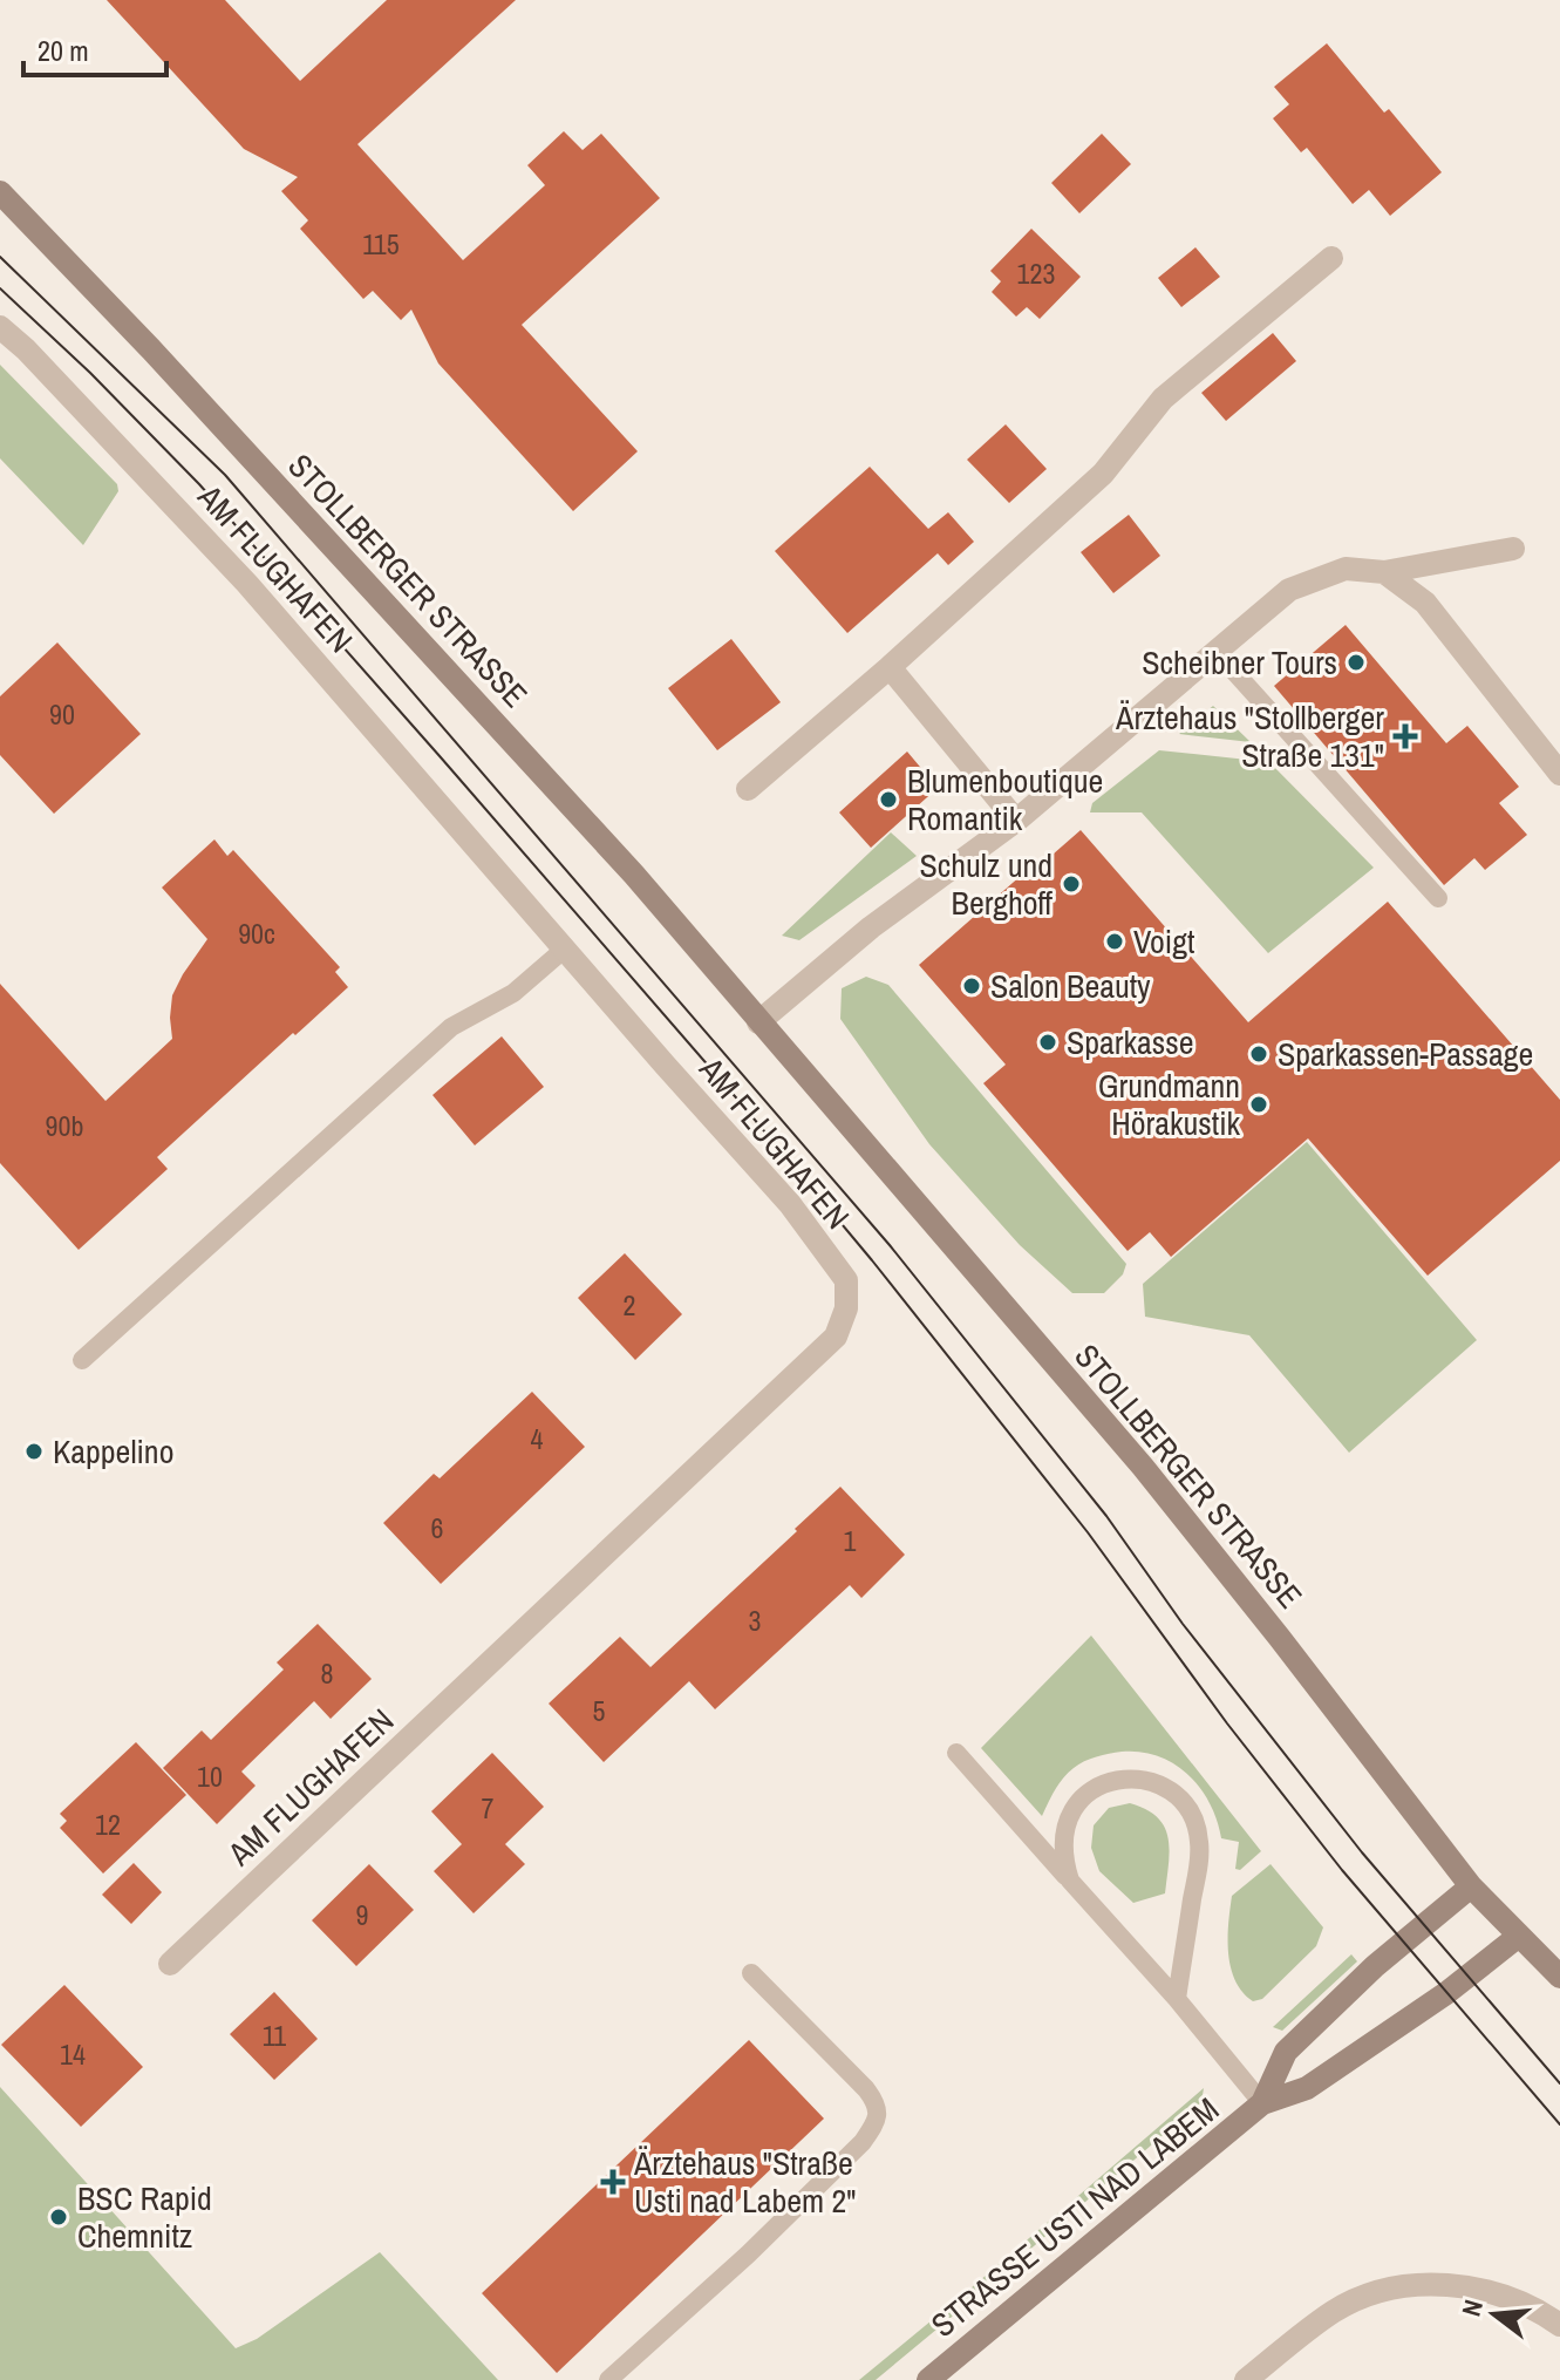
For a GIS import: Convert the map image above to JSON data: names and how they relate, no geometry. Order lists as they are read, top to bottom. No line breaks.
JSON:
{"streets":{"main road":["STOLLBERGER STRASSE","STRASSE USTI NAD LABEM"],"street":["AM FLUGHAFEN"]},"crossings":[["STOLLBERGER STRASSE","STRASSE USTI NAD LABEM"]],"places":{"other":["Scheibner Tours","Blumenboutique Romantik","Schulz und Berghoff","Voigt","Salon Beauty","Sparkasse","Sparkassen-Passage","Grundmann Hörakustik","Kappelino","BSC Rapid Chemnitz"],"health":["Ärztehaus \"Stollberger Straße 131\"","Ärztehaus \"Straße Usti nad Labem 2\""]},"house_numbers":["115","123","90","90c","90b","2","4","6","1","3","8","5","10","7","12","9","11","14"],"scale_bar":"20 m","north":"left"}
